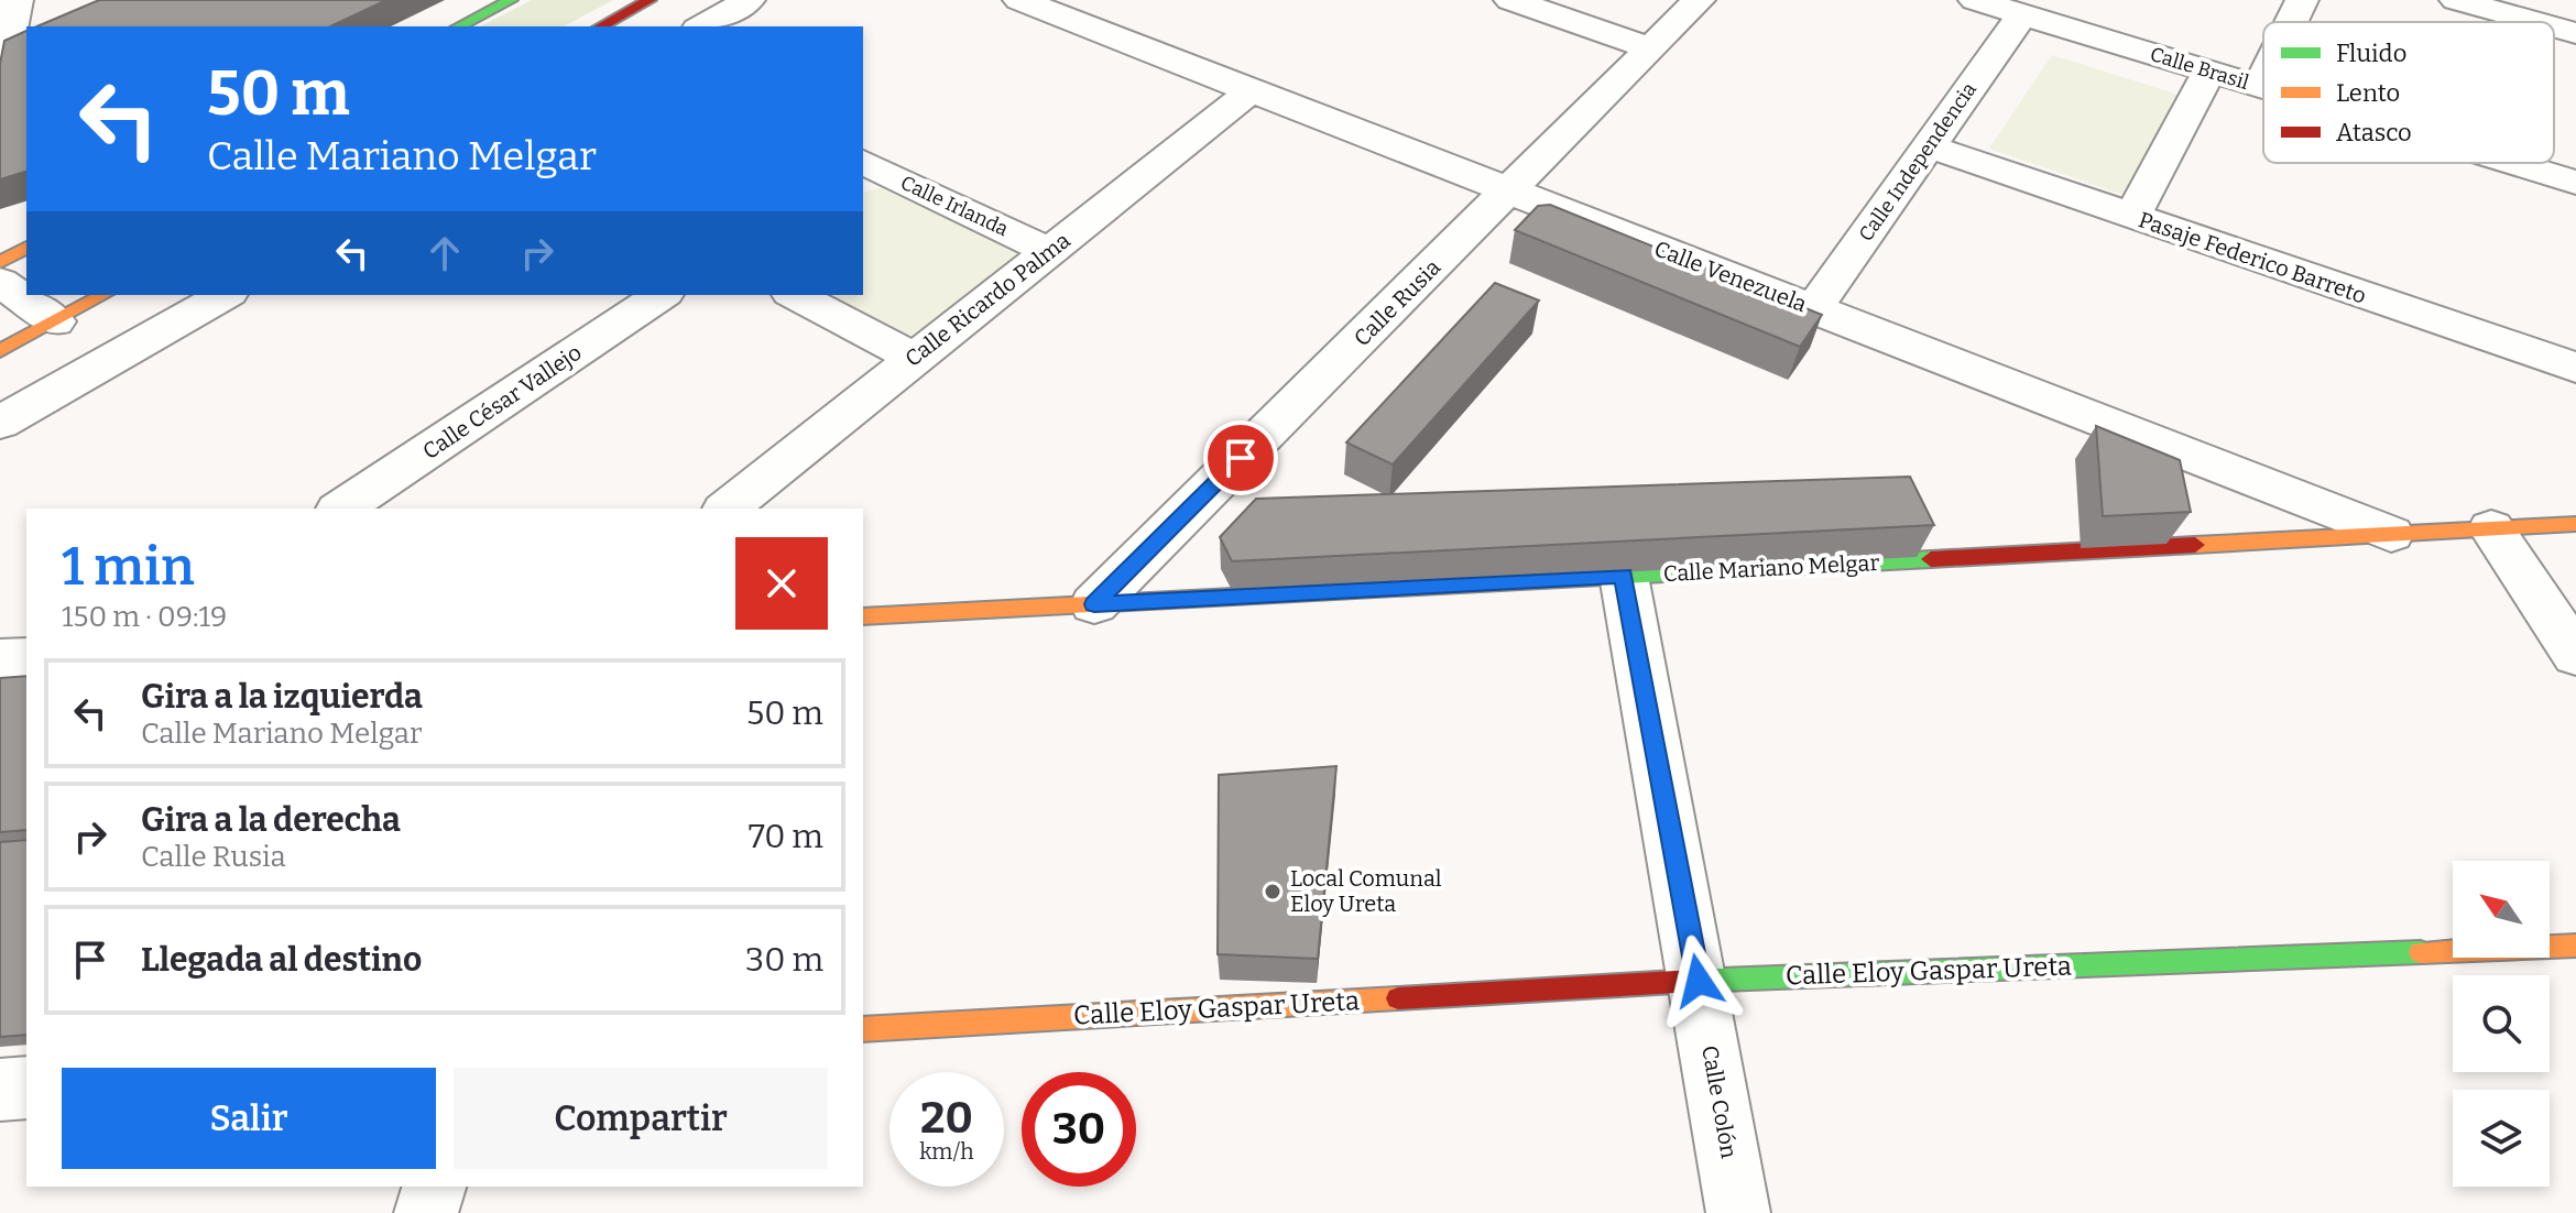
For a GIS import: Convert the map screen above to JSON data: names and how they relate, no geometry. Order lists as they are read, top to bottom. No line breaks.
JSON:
{"streets":{"main road":["Calle Mariano Melgar","Calle Eloy Gaspar Ureta"],"street":["Calle Brasil","Calle Independencia","Calle Irlanda","Pasaje Federico Barreto","Calle Venezuela","Calle Ricardo Palma","Calle Rusia","Calle César Vallejo","Calle Colón"]},"crossings":[["Calle Brasil","Calle Independencia"],["Calle Independencia","Pasaje Federico Barreto"],["Calle Independencia","Calle Venezuela"],["Calle Irlanda","Calle Ricardo Palma"],["Calle Venezuela","Calle Ricardo Palma"],["Calle Venezuela","Calle Rusia"],["Calle Venezuela","Calle Mariano Melgar"],["Calle Rusia","Calle Mariano Melgar"],["Calle Mariano Melgar","Calle Colón"],["Calle Eloy Gaspar Ureta","Calle Colón"]],"places":["Local Comunal Eloy Ureta"],"legend":["Fluido","Lento","Atasco"],"north":"top left","page":{"turn":["50 m","Calle Mariano Melgar"],"heading":["1 min","150 m · 09:19"],"list":[{"name":"Gira a la izquierda","note":"Calle Mariano Melgar","value":"50 m"},{"name":"Gira a la derecha","note":"Calle Rusia","value":"70 m"},{"name":"Llegada al destino","value":"30 m"}],"buttons":["Salir","Compartir"],"speed":"20 km/h","limit":"30"}}
